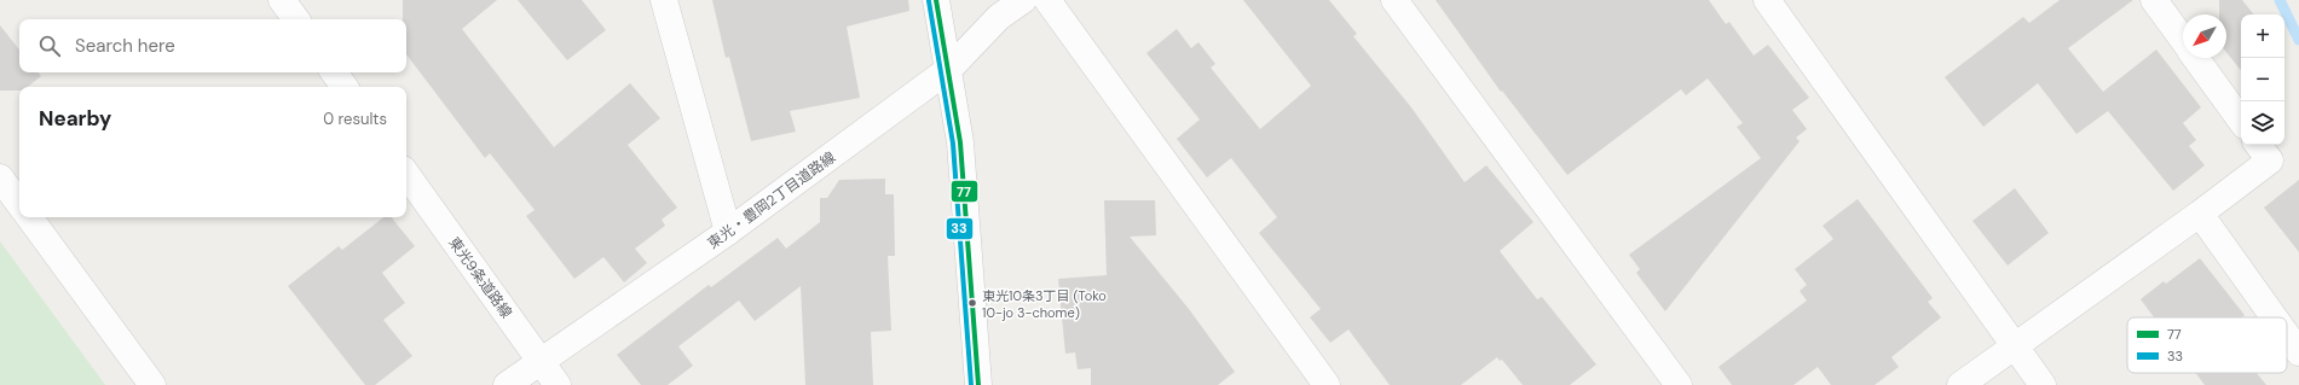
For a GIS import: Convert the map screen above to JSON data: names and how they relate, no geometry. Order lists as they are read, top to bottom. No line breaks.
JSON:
{"streets":{"street":["東光・豊岡2丁目道路線","東光9条道路線"]},"crossings":[["東光・豊岡2丁目道路線","東光9条道路線"]],"places":["東光10条3丁目 (Toko 10-jo 3-chome)"],"lines":["transit line 77","transit line 33"],"legend":["77","33"],"north":"bottom left","page":{"map_buttons":["+","−"],"search":"Search here","heading":["Nearby","0 results"]}}
